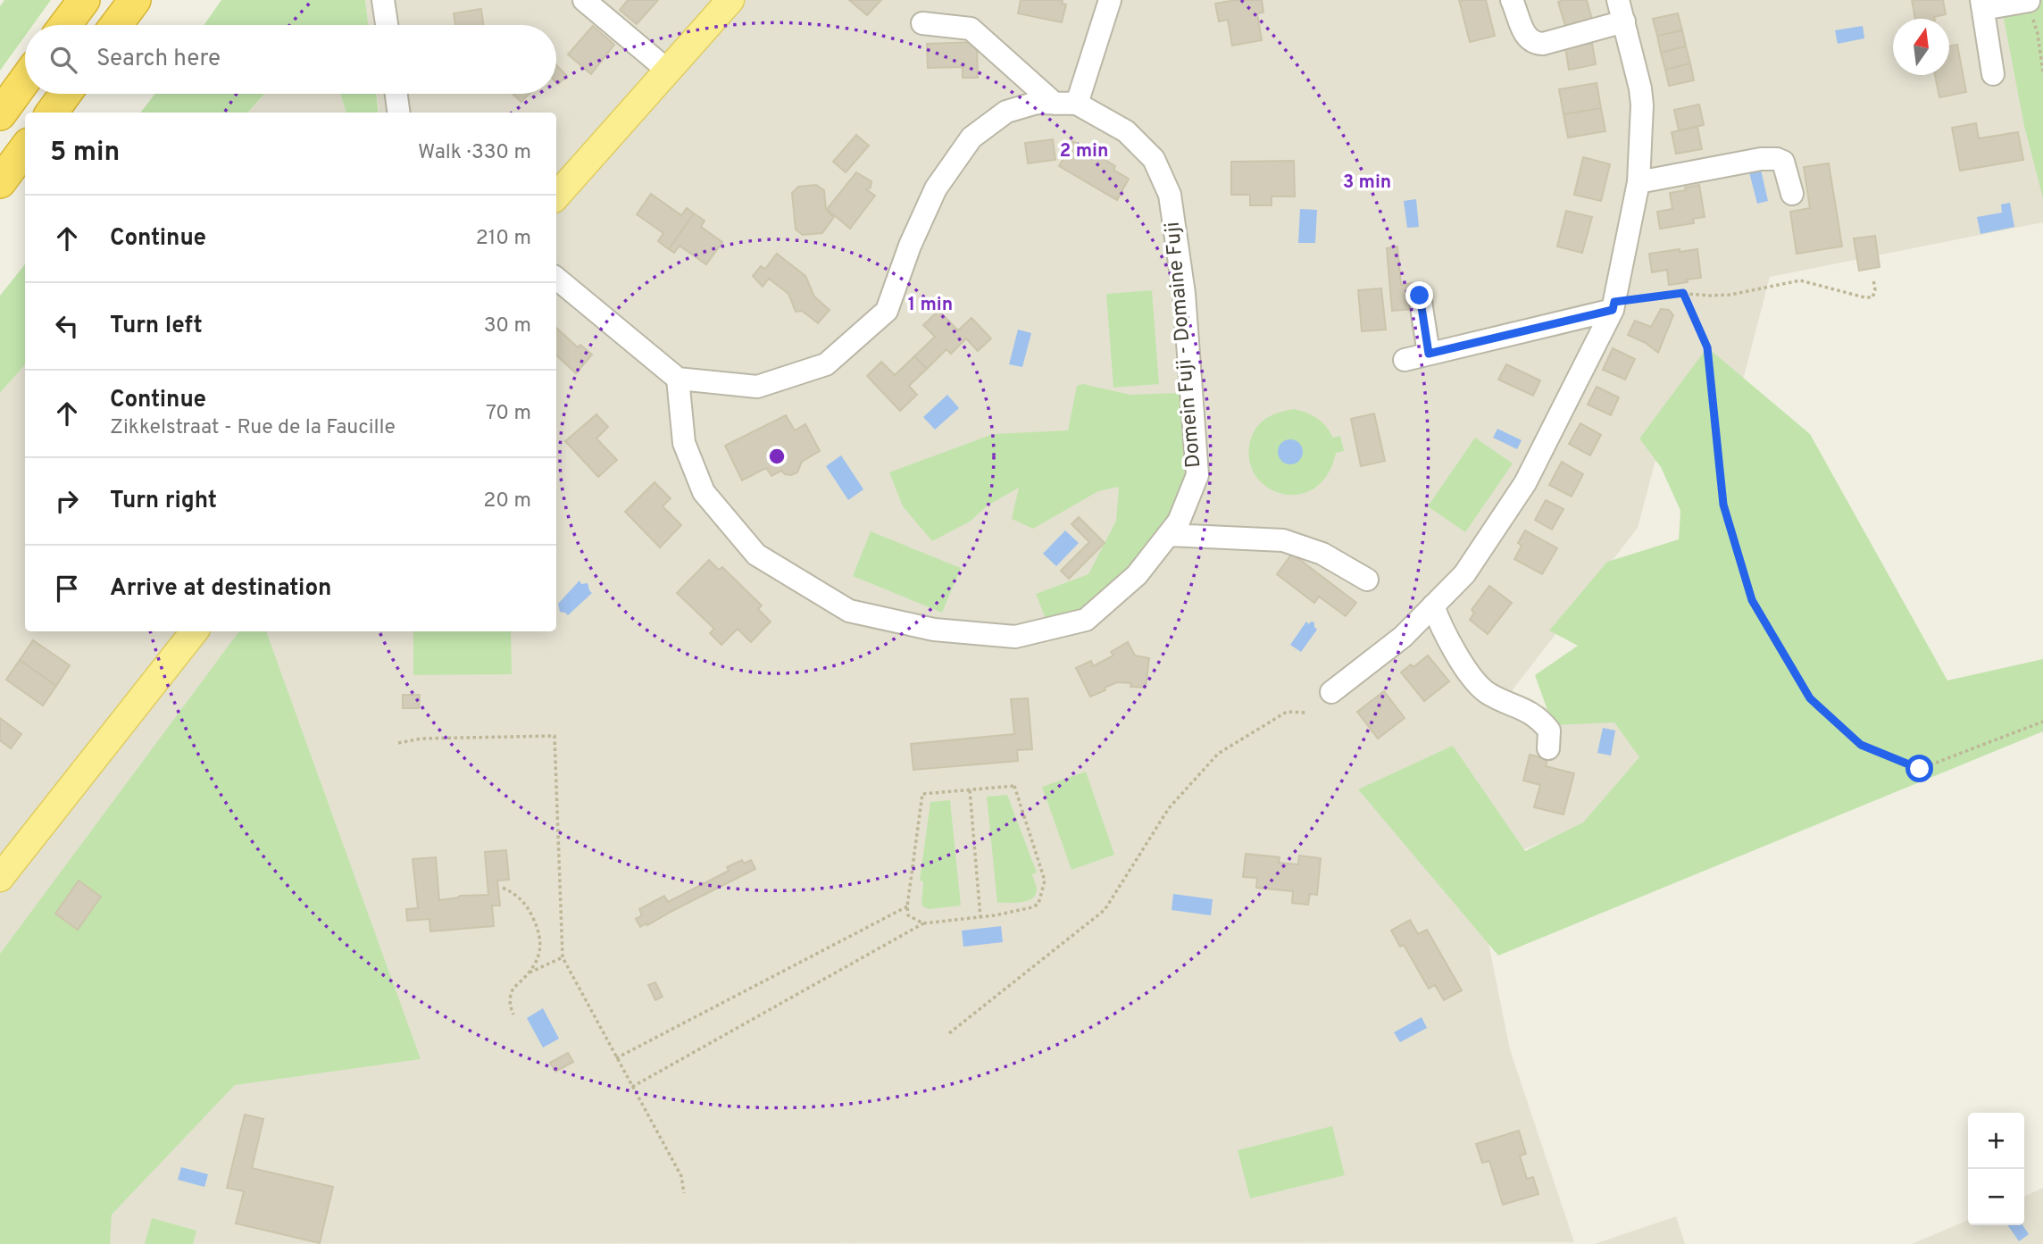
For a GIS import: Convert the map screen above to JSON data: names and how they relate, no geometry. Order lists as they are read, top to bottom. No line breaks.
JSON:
{"streets":{"street":["Domein Fuji - Domaine Fuji"]},"north":"top","page":{"search":"Search here","heading":["5 min","Walk · 330 m"],"list":[["Continue","210 m"],["Turn left","30 m"],["Continue","Zikkelstraat - Rue de la Faucille","70 m"],["Turn right","20 m"],"Arrive at destination"],"map_buttons":["+","−"]},"rings":["2 min","3 min","1 min"]}
